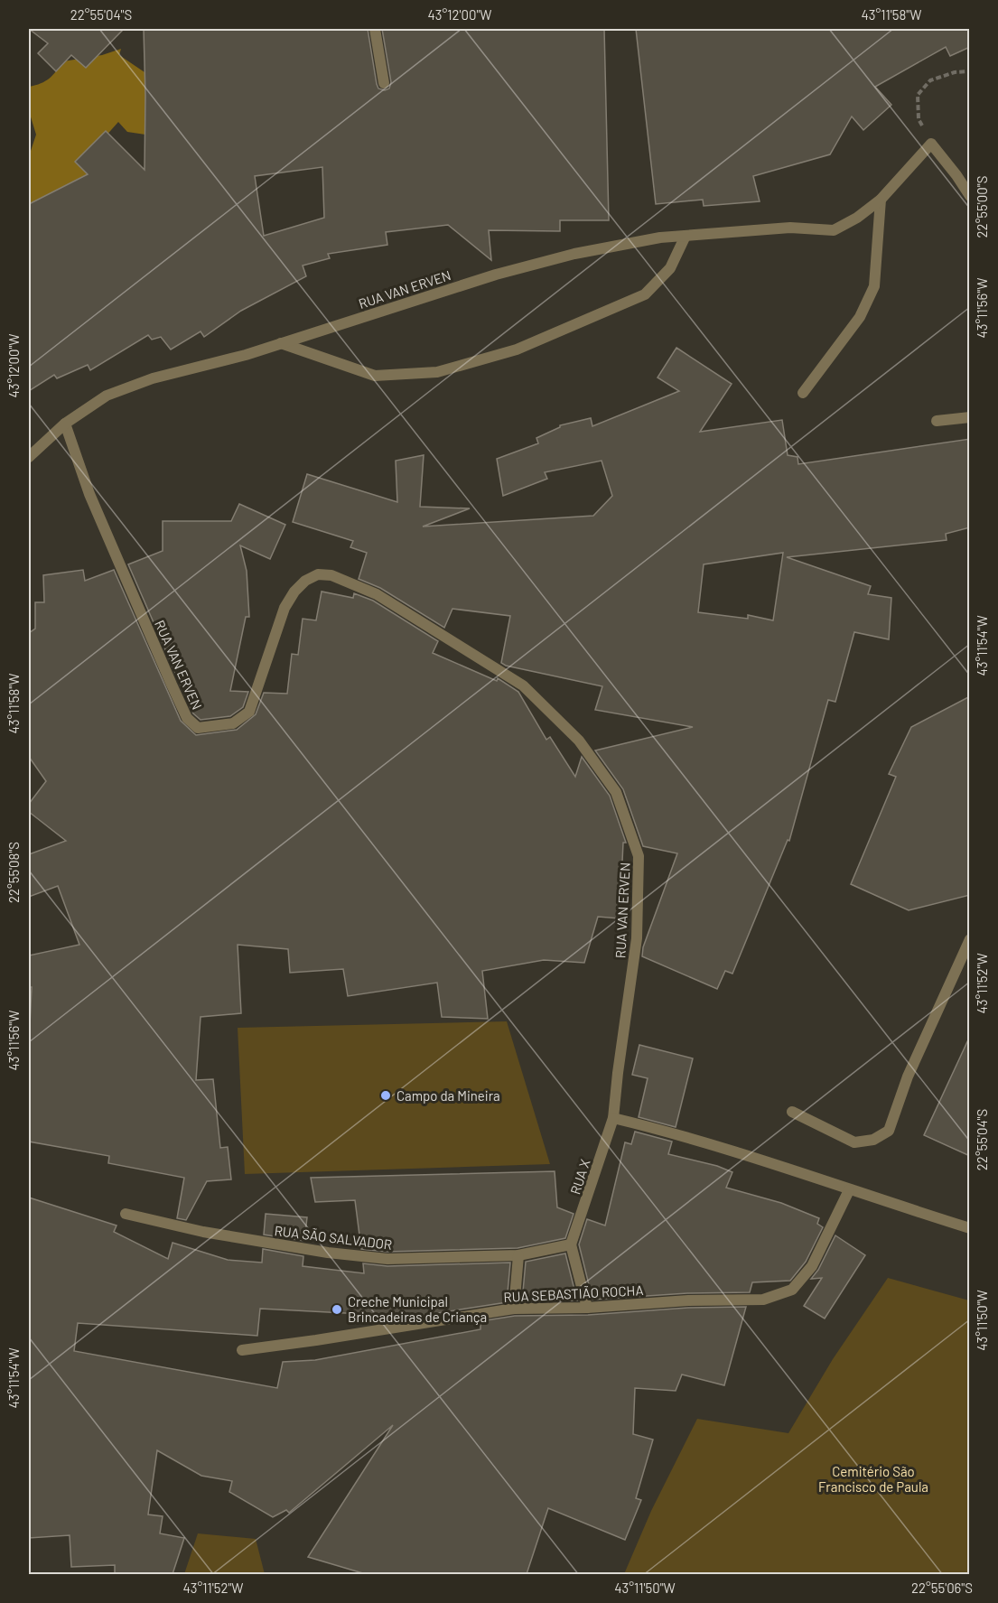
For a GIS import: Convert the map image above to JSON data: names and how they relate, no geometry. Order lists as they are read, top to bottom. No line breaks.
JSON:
{"streets":{"street":["RUA VAN ERVEN","RUA X","RUA SÃO SALVADOR","RUA SEBASTIÃO ROCHA"]},"crossings":[["RUA VAN ERVEN","RUA X"],["RUA X","RUA SÃO SALVADOR"]],"parks":["Cemitério São Francisco de Paula"],"places":["Campo da Mineira","Creche Municipal Brincadeiras de Criança"],"coordinates":["22°55'04\"S","43°12'00\"W","43°11'58\"W","22°55'00\"S","43°11'56\"W","43°11'54\"W","22°55'08\"S","43°11'52\"W","43°11'50\"W","22°55'06\"S"]}
